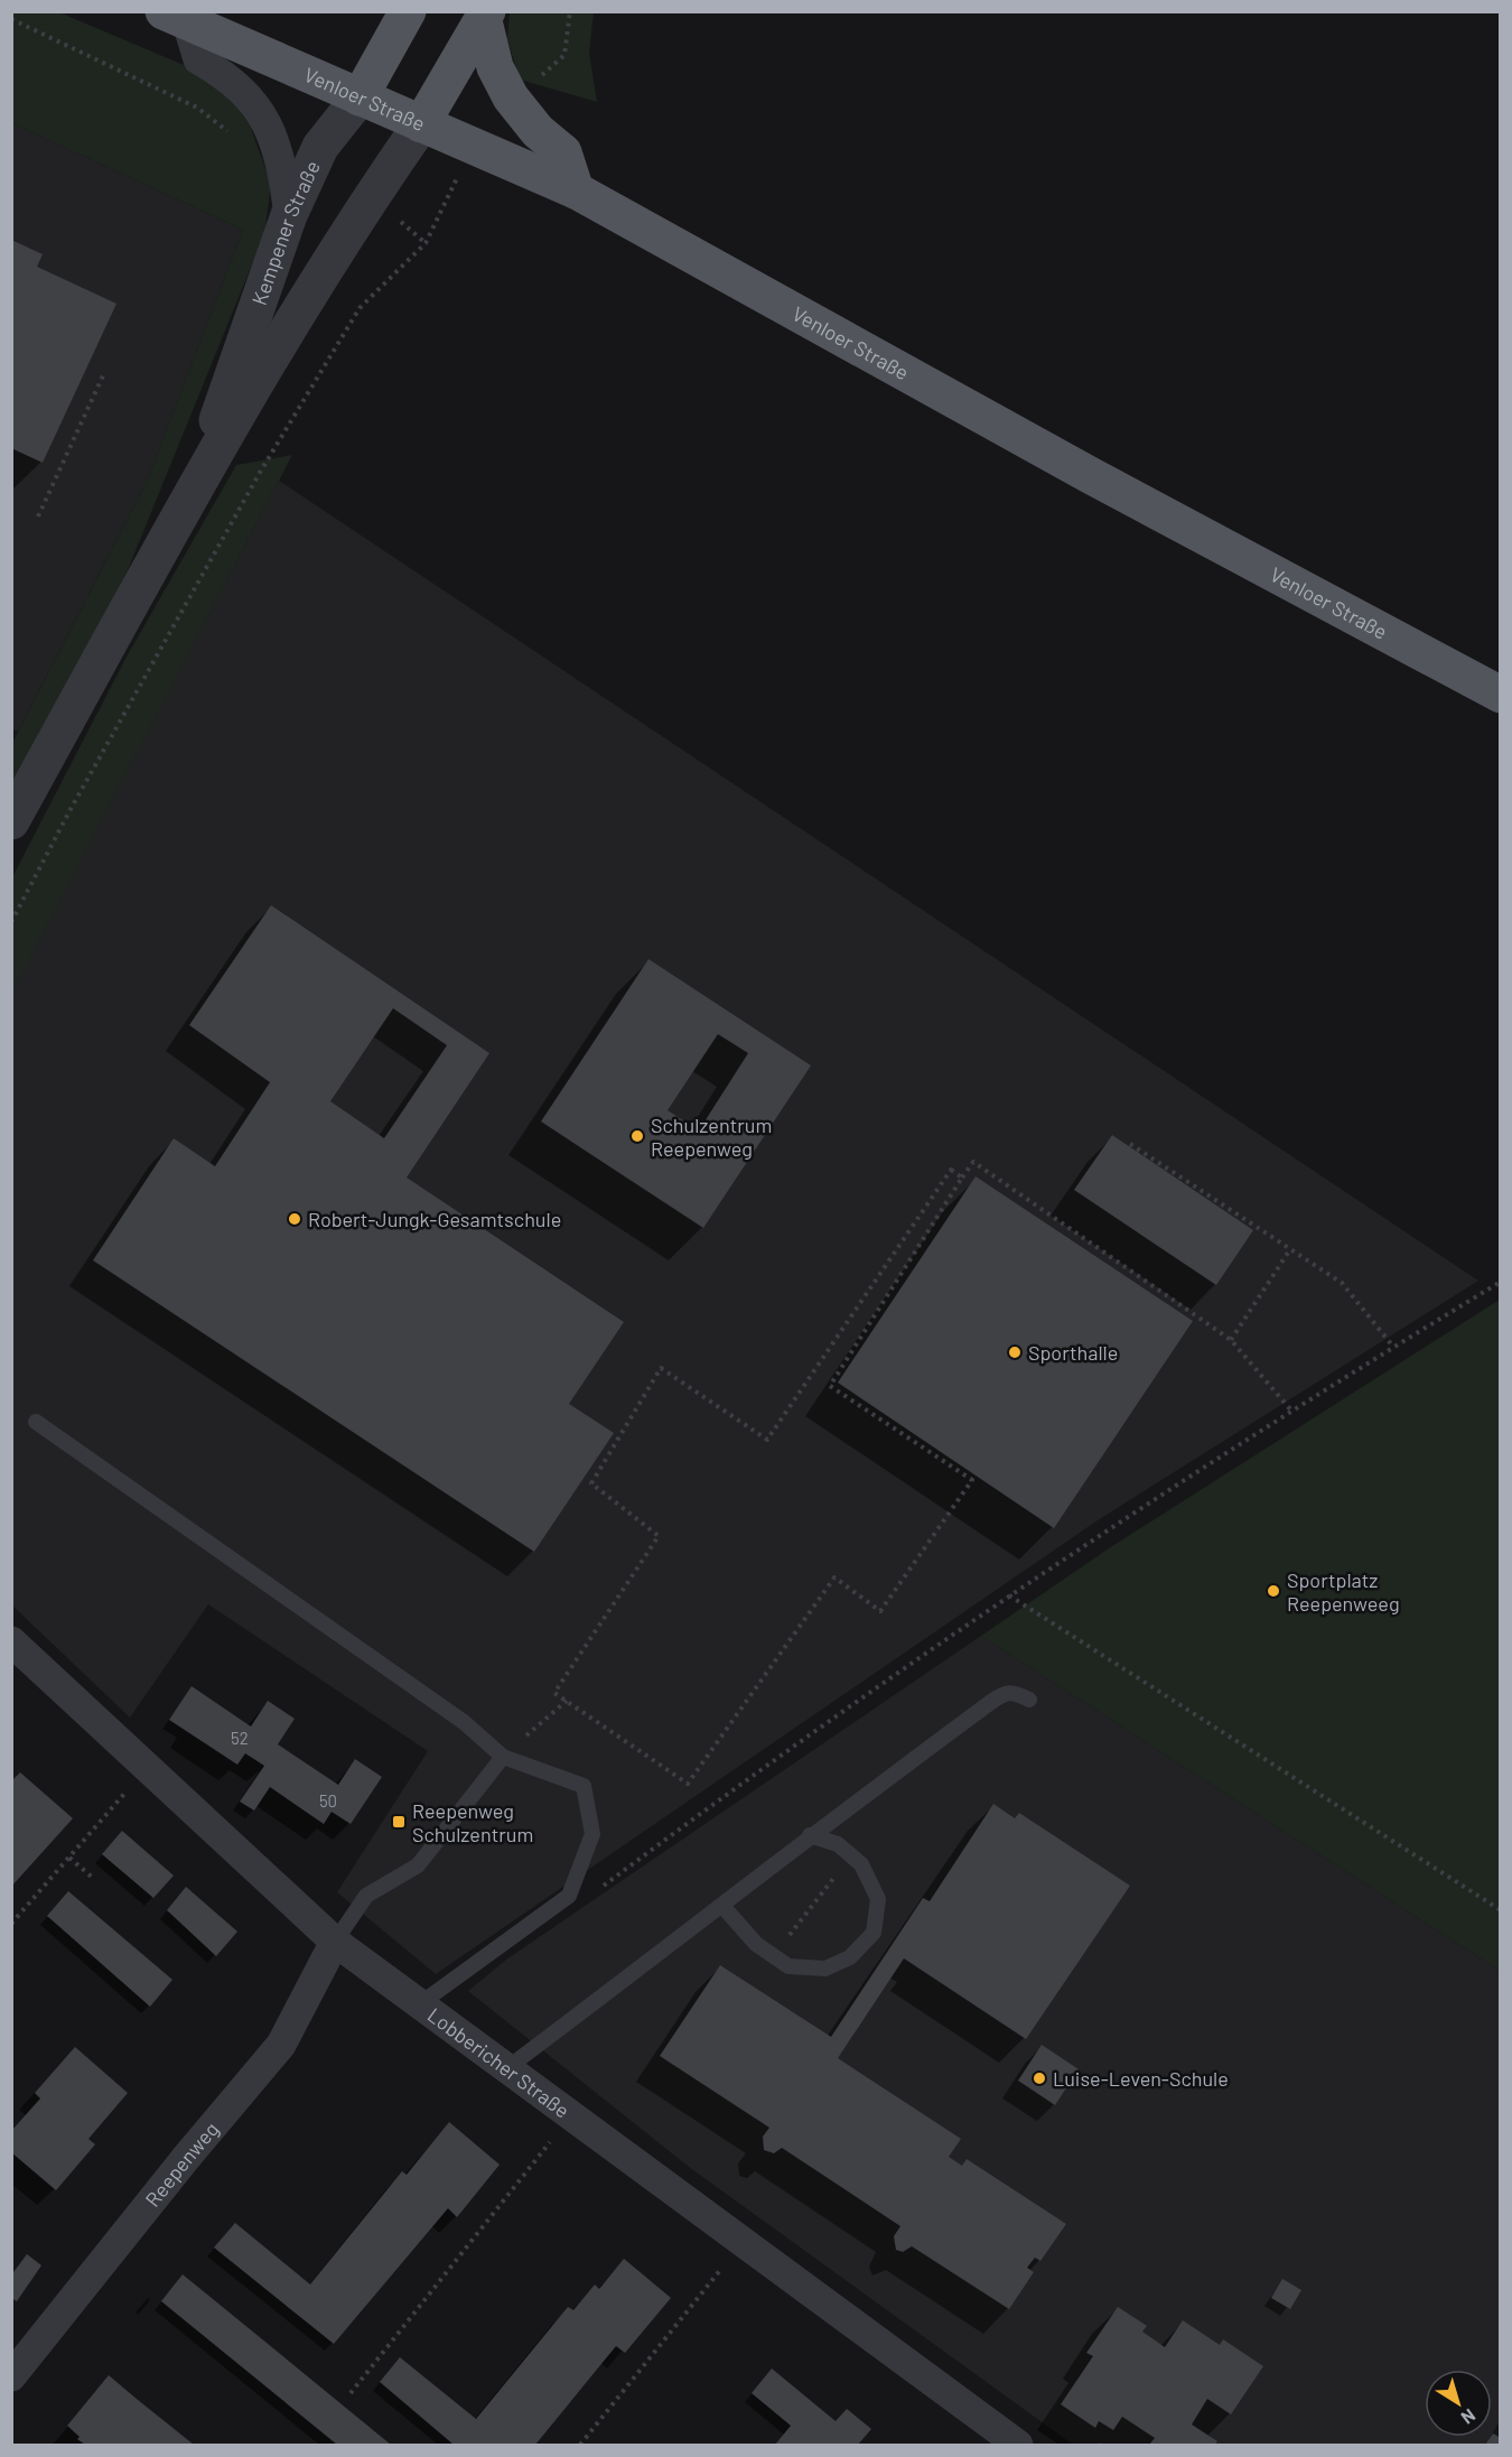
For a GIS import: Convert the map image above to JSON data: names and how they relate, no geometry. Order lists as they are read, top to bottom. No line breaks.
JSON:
{"streets":{"main road":["Venloer Straße","Kempener Straße"],"street":["Lobbericher Straße","Reepenweg"]},"crossings":[["Venloer Straße","Kempener Straße"],["Lobbericher Straße","Reepenweg"]],"places":{"other":["Schulzentrum Reepenweg","Robert-Jungk-Gesamtschule","Sporthalle","Sportplatz Reepenweeg","Luise-Leven-Schule"],"transit":["Reepenweg Schulzentrum"]},"house_numbers":["52","50"],"north":"bottom right"}
